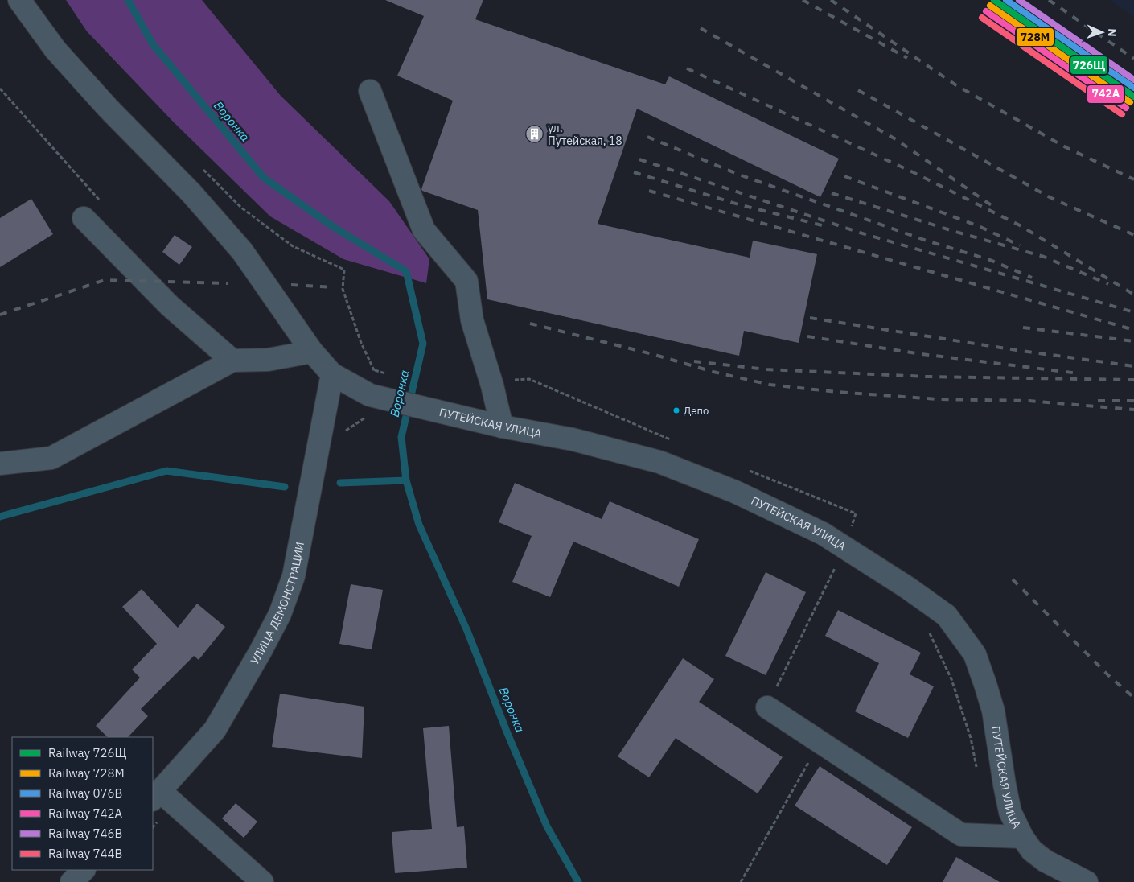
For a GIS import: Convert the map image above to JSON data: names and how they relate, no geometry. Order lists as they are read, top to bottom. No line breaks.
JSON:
{"streets":{"street":["ПУТЕЙСКАЯ УЛИЦА","УЛИЦА ДЕМОНСТРАЦИИ"]},"crossings":[["ПУТЕЙСКАЯ УЛИЦА","УЛИЦА ДЕМОНСТРАЦИИ"]],"water":["Воронка"],"places":{"building":["ул. Путейская, 18"],"other":["Депо"]},"lines":["rail line 726Щ","rail line 076В","rail line 746В","rail line 728М","rail line 742А","rail line 744В"],"legend":["Railway 726Щ","Railway 728М","Railway 076В","Railway 742А","Railway 746В","Railway 744В"],"north":"right"}
